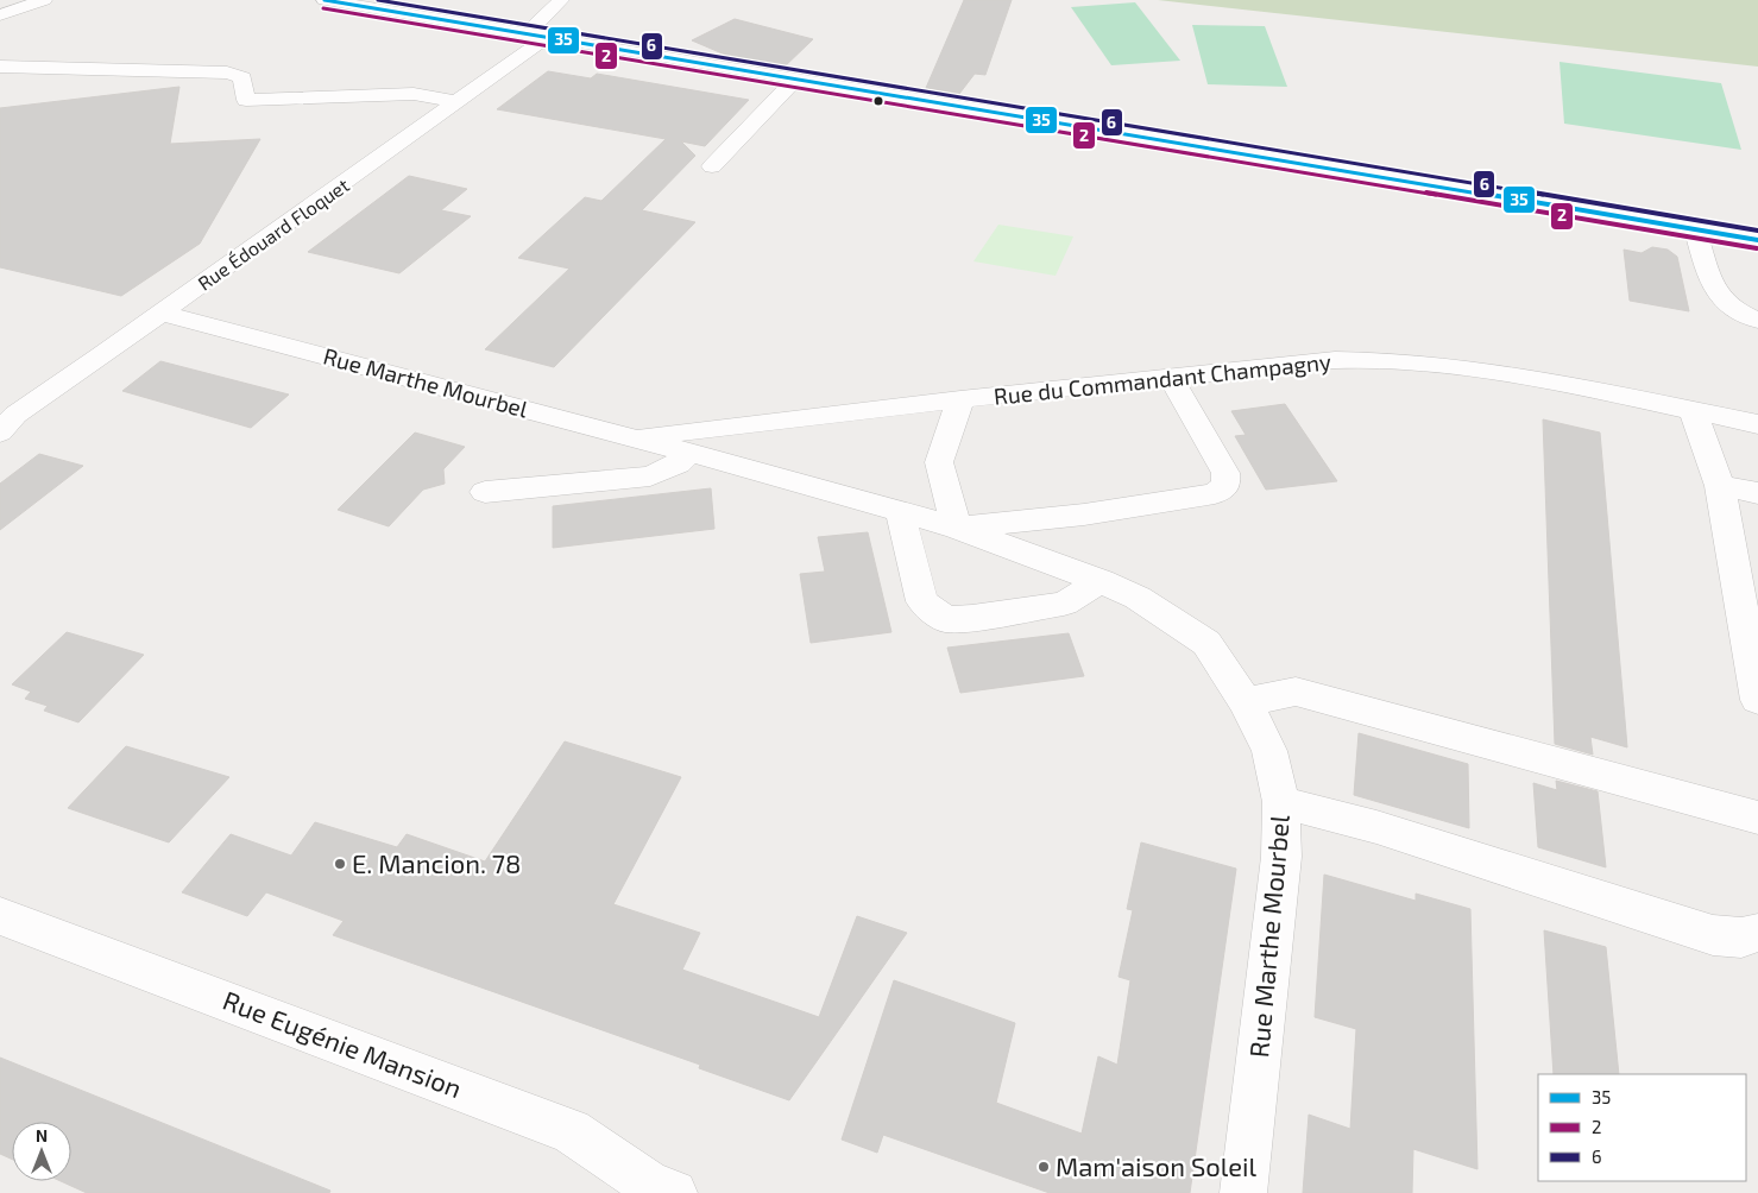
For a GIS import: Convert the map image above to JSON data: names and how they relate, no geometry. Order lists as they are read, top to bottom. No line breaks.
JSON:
{"streets":{"street":["Rue Édouard Floquet","Rue du Commandant Champagny","Rue Marthe Mourbel","Rue Eugénie Mansion"]},"crossings":[["Rue Édouard Floquet","Rue Marthe Mourbel"],["Rue du Commandant Champagny","Rue Marthe Mourbel"]],"places":["E. Mancion. 78","Mam'aison Soleil"],"lines":["transit line 35","transit line 6","transit line 2"],"legend":["35","2","6"],"north":"top"}
